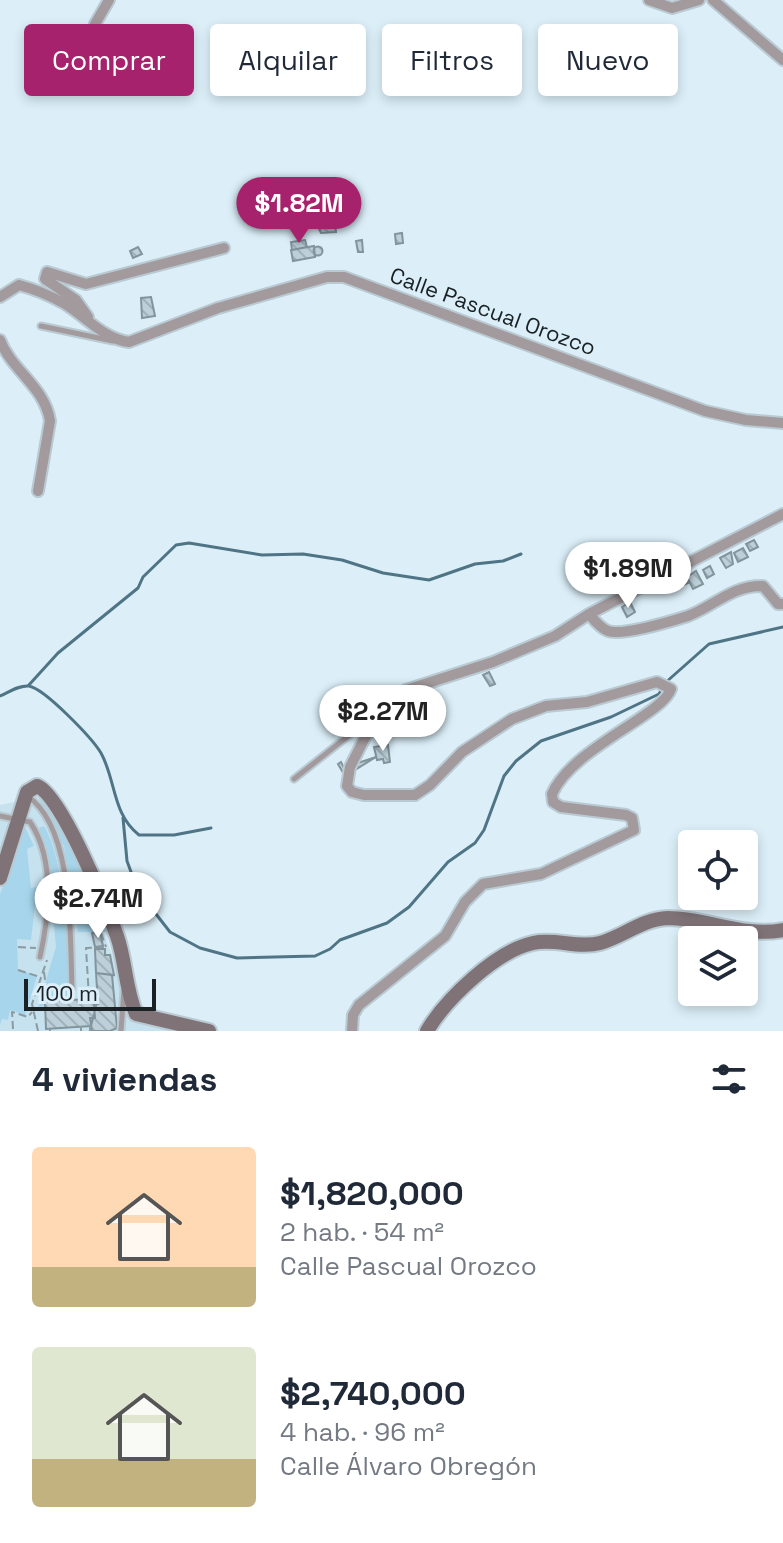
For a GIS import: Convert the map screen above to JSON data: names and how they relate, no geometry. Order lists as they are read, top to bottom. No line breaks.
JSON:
{"streets":{"street":["Calle Pascual Orozco"]},"scale_bar":"100 m","page":{"chip":["Comprar","Alquilar","Filtros","Nuevo"],"price":["$1.82M","$1.89M","$2.27M","$2.74M"],"scale":"100 m","heading":"4 viviendas","list":[{"name":"$1,820,000","note":"2 hab. · 54 m² · Calle Pascual Orozco"},{"name":"$2,740,000","note":"4 hab. · 96 m² · Calle Álvaro Obregón"}]}}
